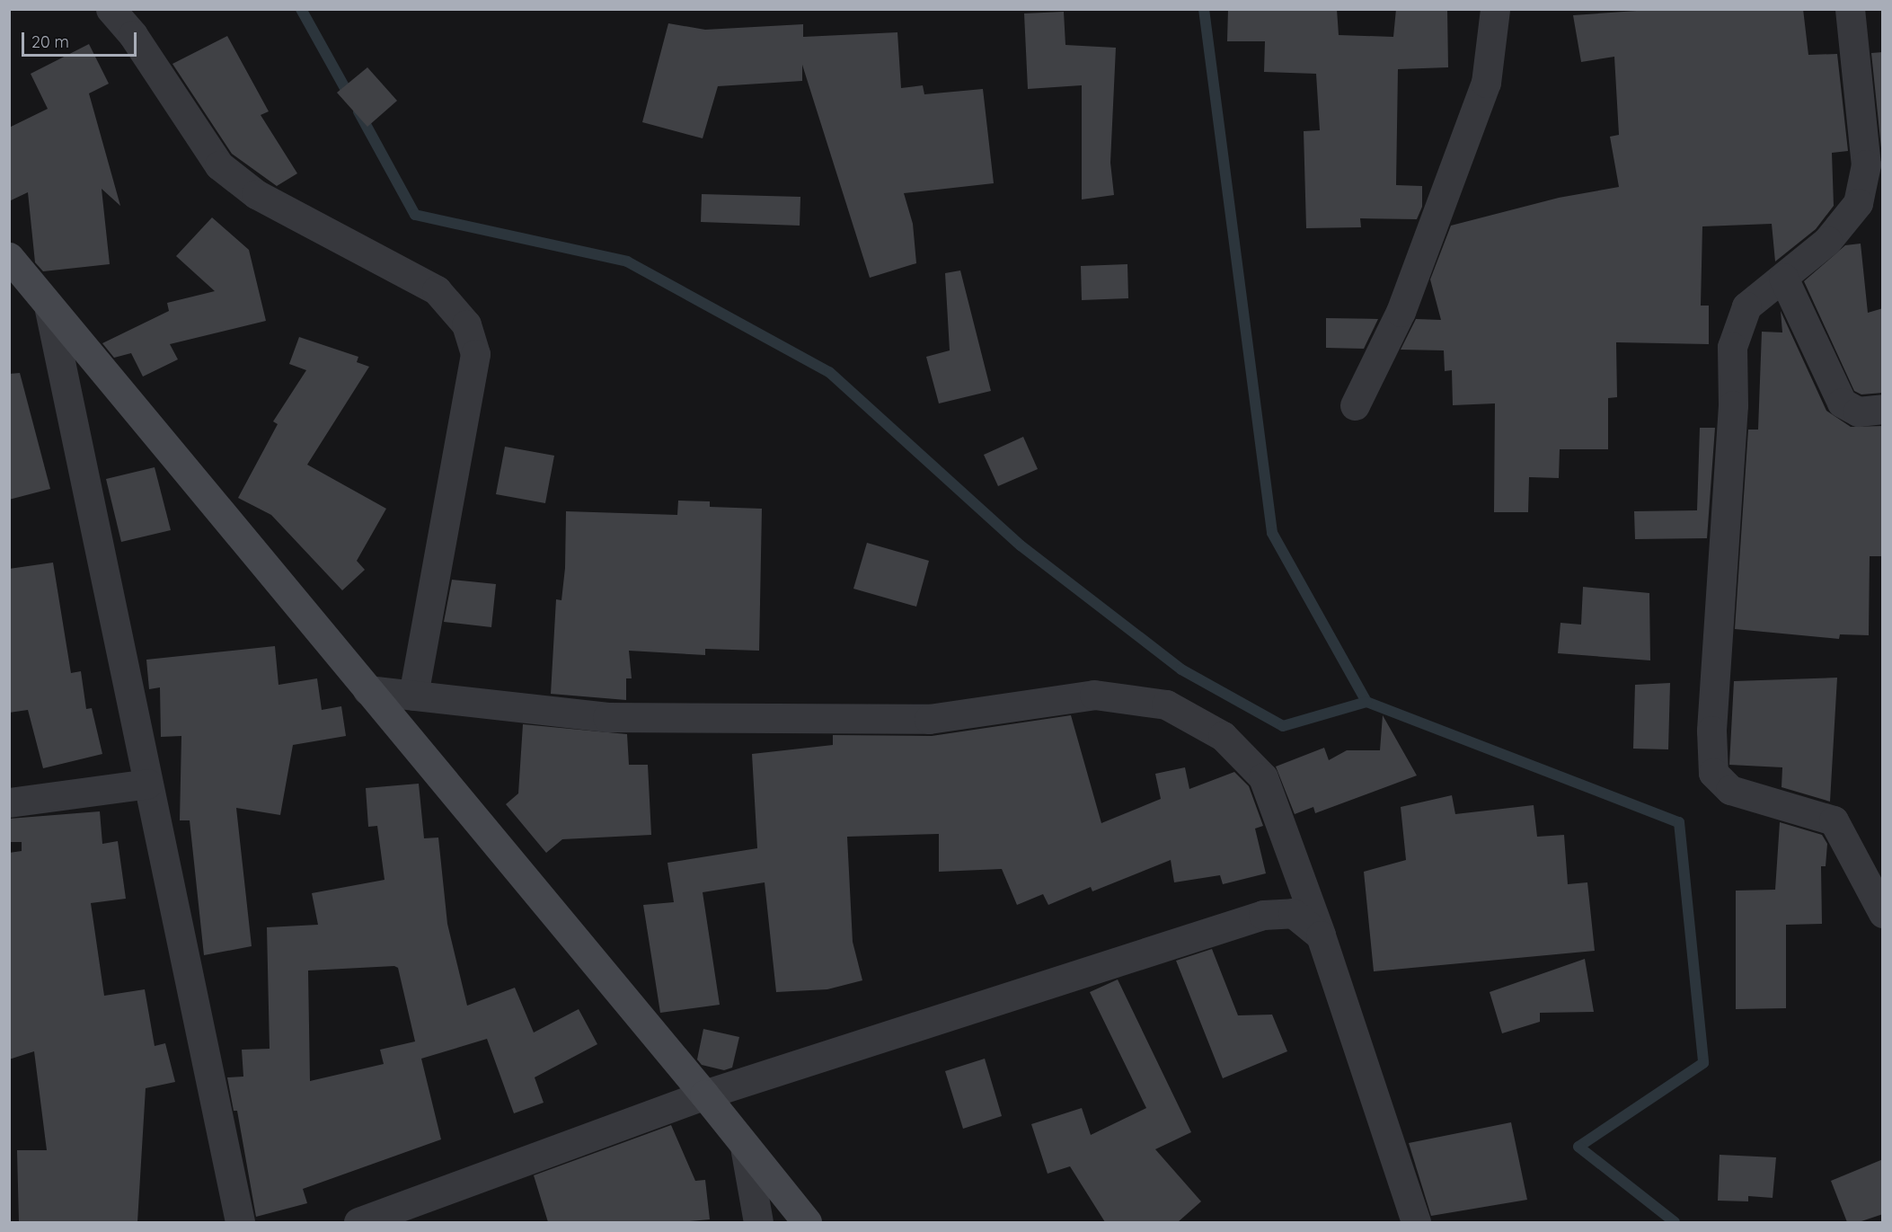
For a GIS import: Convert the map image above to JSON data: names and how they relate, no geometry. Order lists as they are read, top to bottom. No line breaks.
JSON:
{"scale_bar":"20 m"}
